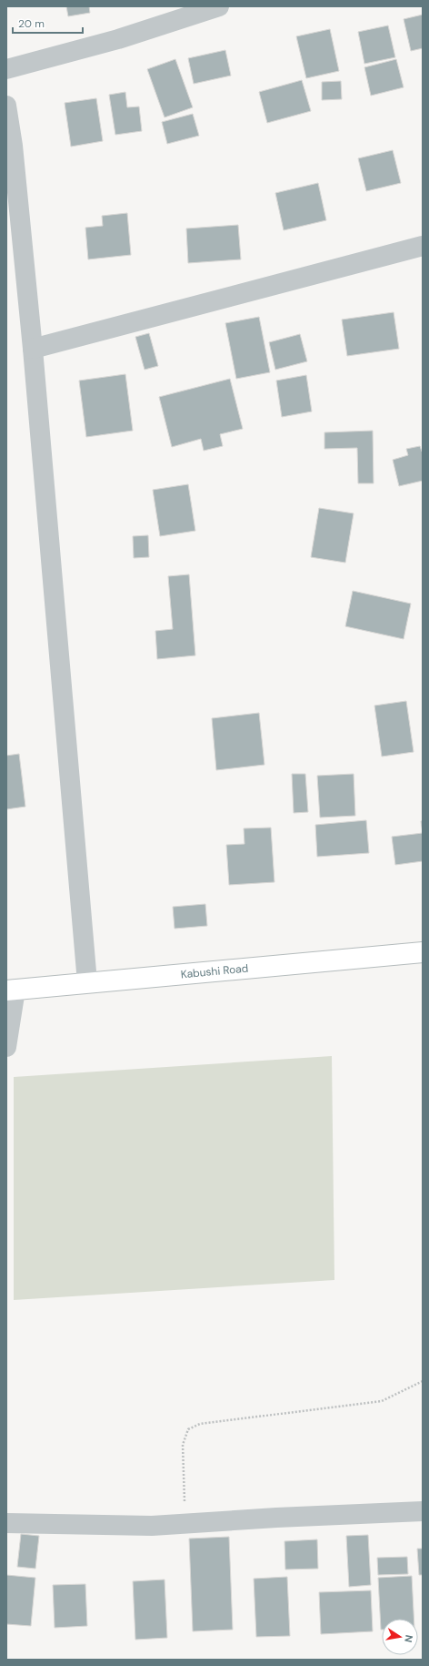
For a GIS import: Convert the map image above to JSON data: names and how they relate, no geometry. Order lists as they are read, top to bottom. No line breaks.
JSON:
{"streets":{"main road":["Kabushi Road"]},"scale_bar":"20 m","north":"right"}
